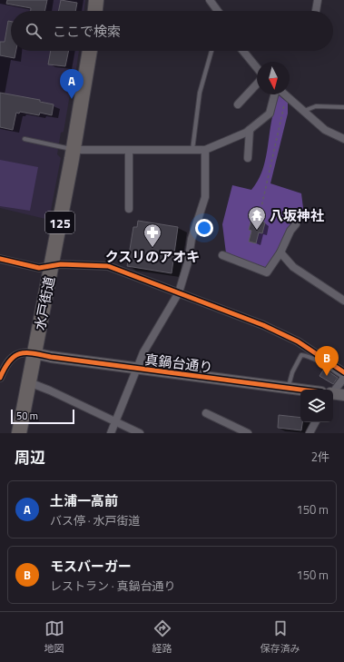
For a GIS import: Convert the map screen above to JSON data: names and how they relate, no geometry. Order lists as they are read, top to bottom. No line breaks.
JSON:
{"streets":{"highway":["125","水戸街道"],"street":["真鍋台通り"]},"crossings":[["水戸街道","真鍋台通り"]],"places":{"temple":["八坂神社"],"pharmacy":["クスリのアオキ"]},"scale_bar":"50 m","north":"bottom","page":{"search":"ここで検索","pins":["A","B"],"scale":"50 m","heading":["周辺","2件"],"list":[{"mark":"A","name":"土浦一高前","note":"バス停 · 水戸街道","value":"150 m"},{"mark":"B","name":"モスバーガー","note":"レストラン · 真鍋台通り","value":"150 m"}],"nav":["地図","経路","保存済み"]}}
